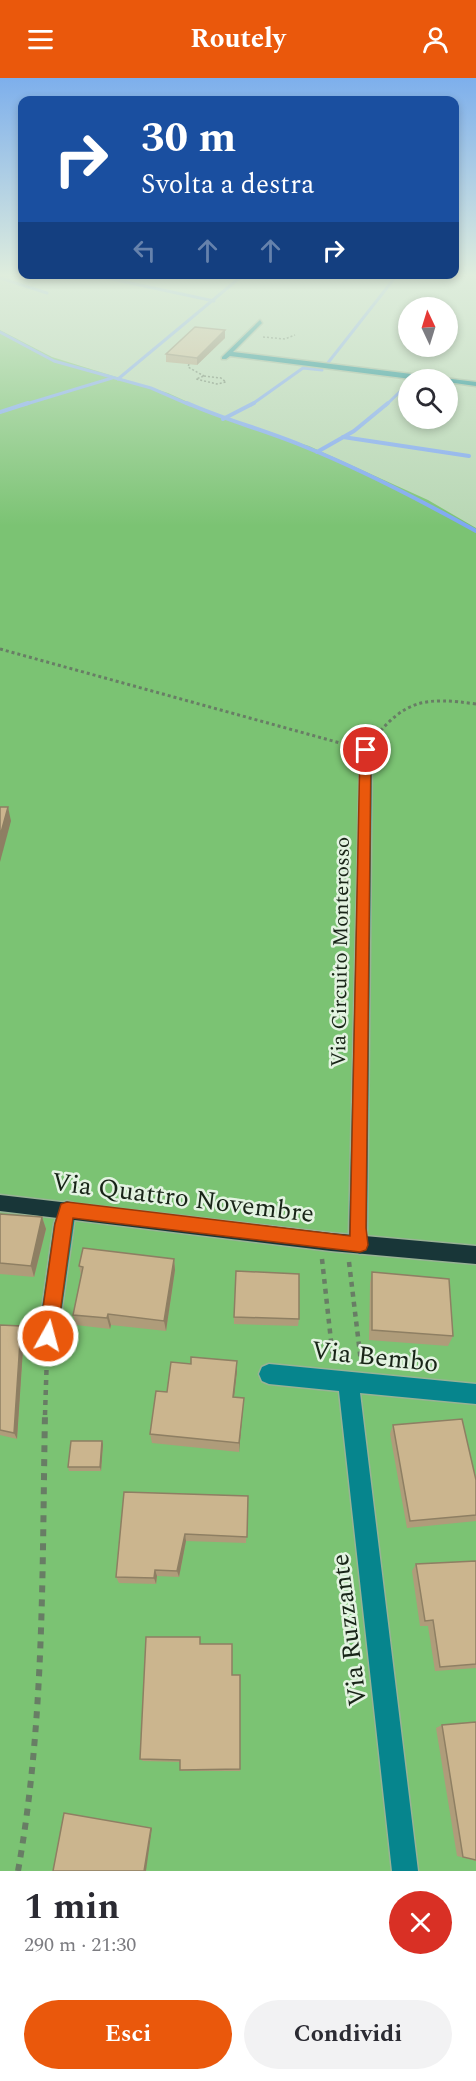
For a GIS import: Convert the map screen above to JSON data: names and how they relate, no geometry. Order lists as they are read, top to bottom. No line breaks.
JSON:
{"streets":{"main road":["Via Quattro Novembre"],"street":["Via Circuito Monterosso","Via Bembo","Via Ruzzante"]},"crossings":[["Via Circuito Monterosso","Via Quattro Novembre"],["Via Bembo","Via Ruzzante"]],"north":"top","page":{"header":"Routely","turn":["30 m","Svolta a destra"],"heading":["1 min","290 m · 21:30"],"buttons":["Esci","Condividi"]}}
